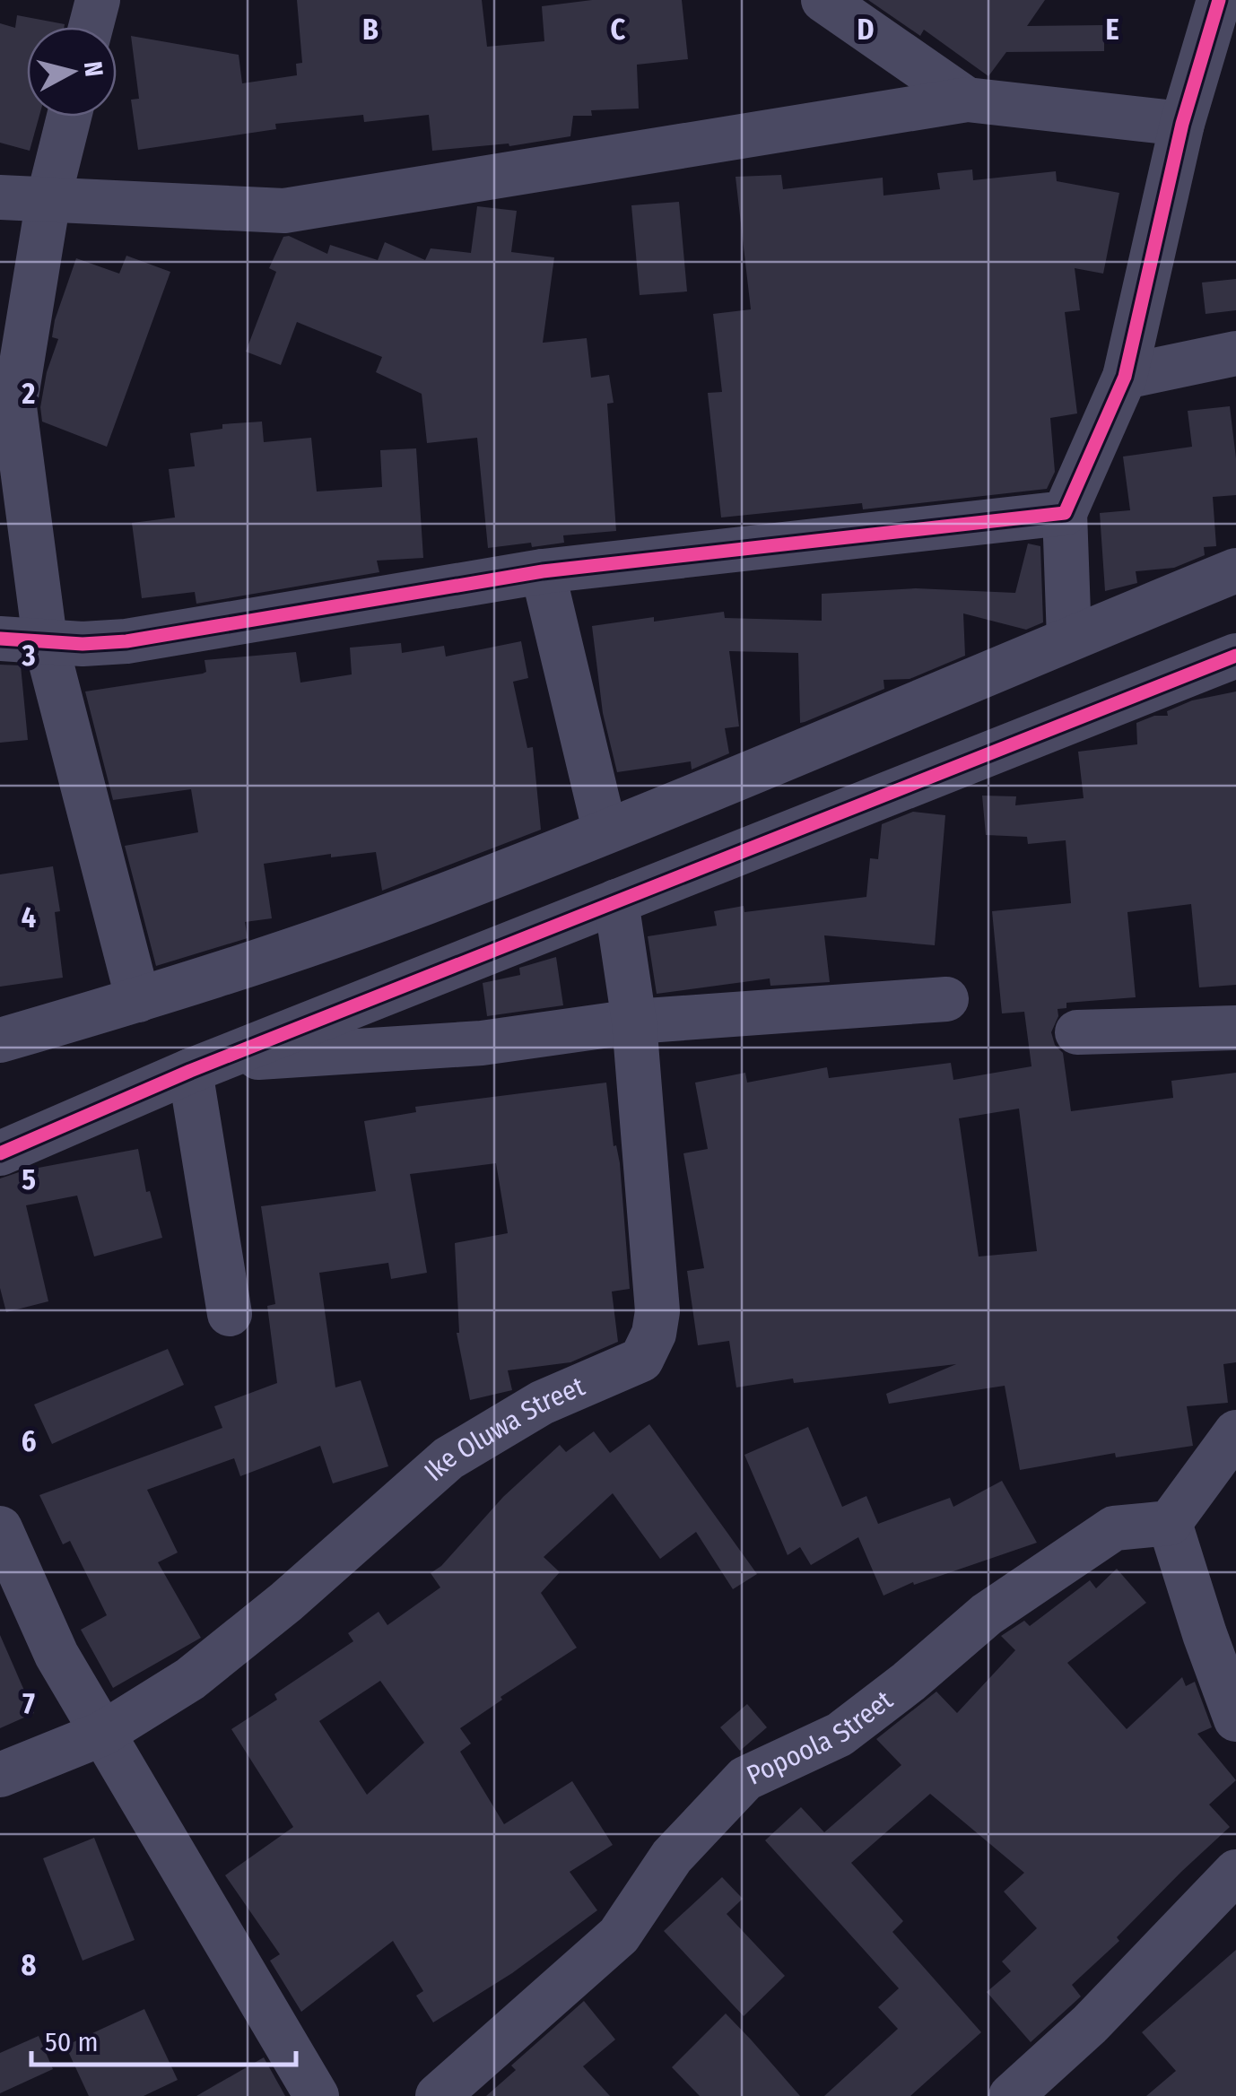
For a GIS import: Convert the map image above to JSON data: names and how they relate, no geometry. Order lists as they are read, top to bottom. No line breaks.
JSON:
{"streets":{"street":["Ike Oluwa Street","Popoola Street"]},"scale_bar":"50 m","north":"right","grid":{"columns":["B","C","D","E"],"rows":["2","3","4","5","6","7","8"]}}
